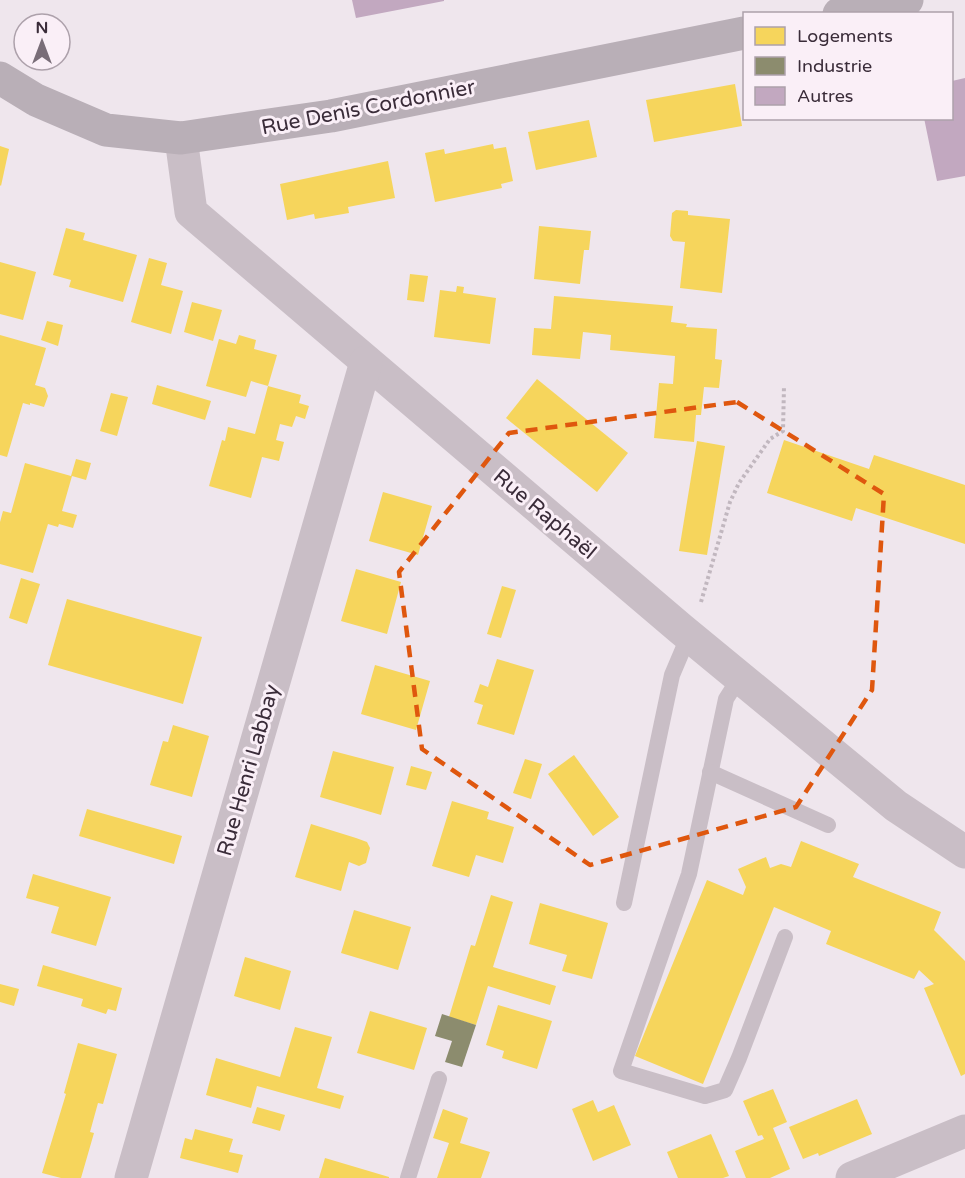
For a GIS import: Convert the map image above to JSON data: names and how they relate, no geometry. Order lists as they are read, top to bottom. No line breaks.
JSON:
{"streets":{"street":["Rue Denis Cordonnier","Rue Raphaël","Rue Henri Labbay"]},"crossings":[["Rue Denis Cordonnier","Rue Raphaël"],["Rue Raphaël","Rue Henri Labbay"]],"legend":["Logements","Industrie","Autres"],"north":"top"}
